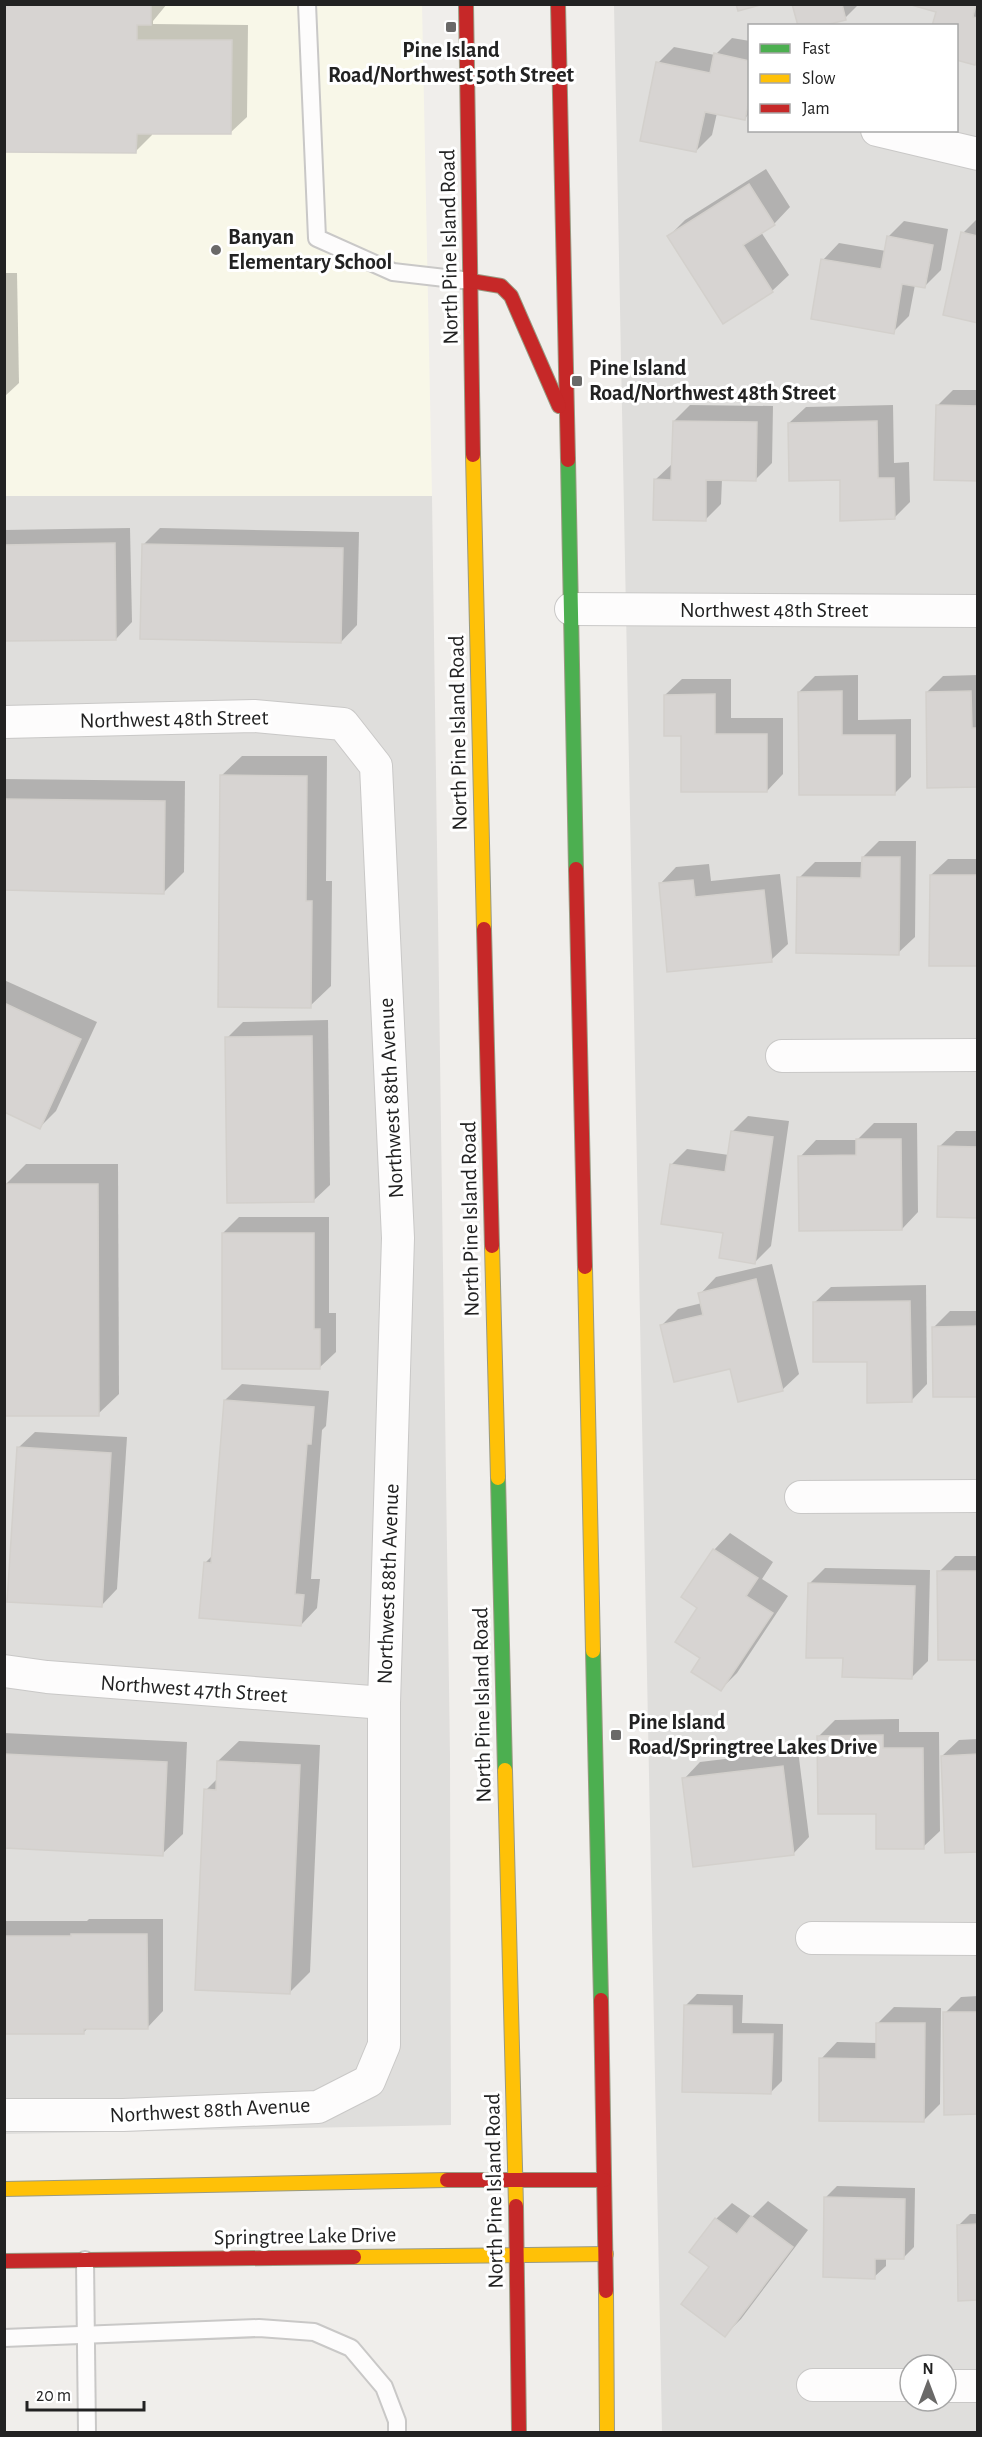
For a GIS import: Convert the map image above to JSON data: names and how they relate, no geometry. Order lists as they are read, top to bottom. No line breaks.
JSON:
{"streets":{"main road":["North Pine Island Road","Springtree Lake Drive"],"street":["Northwest 48th Street","Northwest 88th Avenue","Northwest 47th Street"]},"crossings":[["North Pine Island Road","Springtree Lake Drive"],["Northwest 48th Street","Northwest 88th Avenue"],["Northwest 88th Avenue","Northwest 47th Street"]],"places":{"transit":["Pine Island Road/Northwest 50th Street","Pine Island Road/Northwest 48th Street","Pine Island Road/Springtree Lakes Drive"],"other":["Banyan Elementary School"]},"legend":["Fast","Slow","Jam"],"scale_bar":"20 m","north":"top"}
